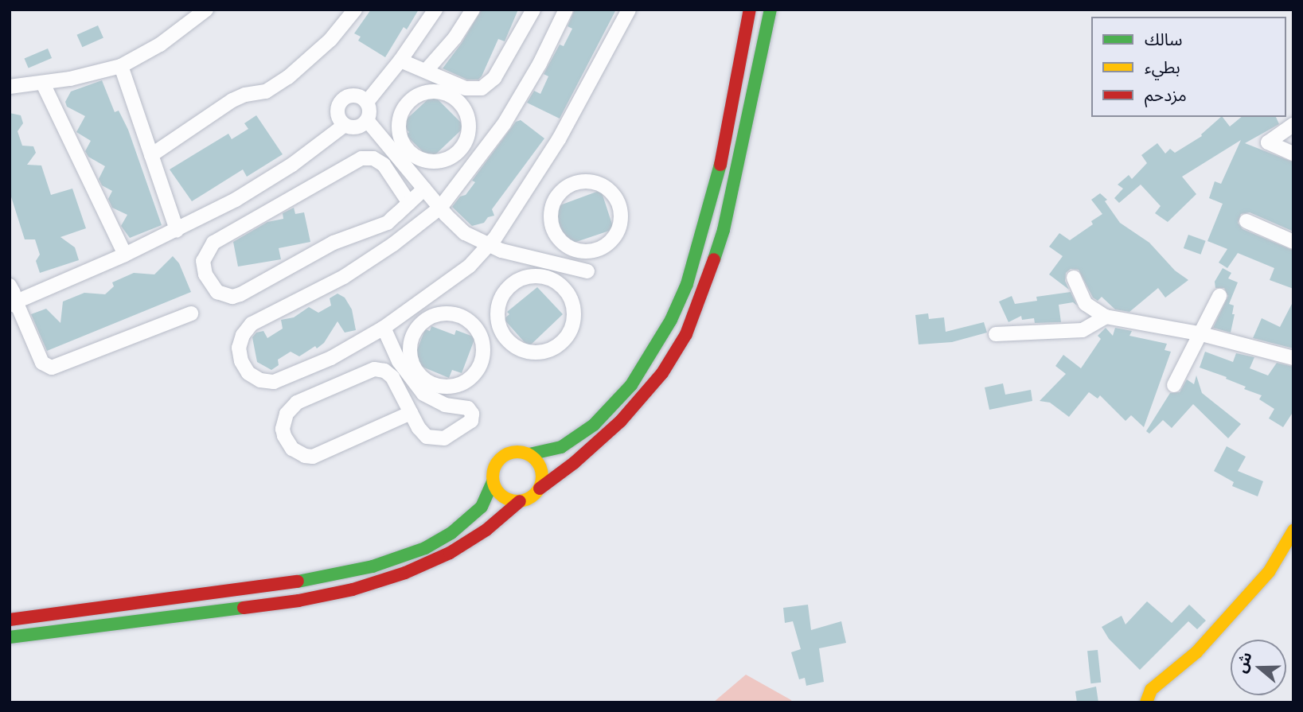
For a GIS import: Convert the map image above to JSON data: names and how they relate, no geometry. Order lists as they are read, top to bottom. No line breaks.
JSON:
{"legend":["سالك","بطيء","مزدحم"],"north":"left"}
